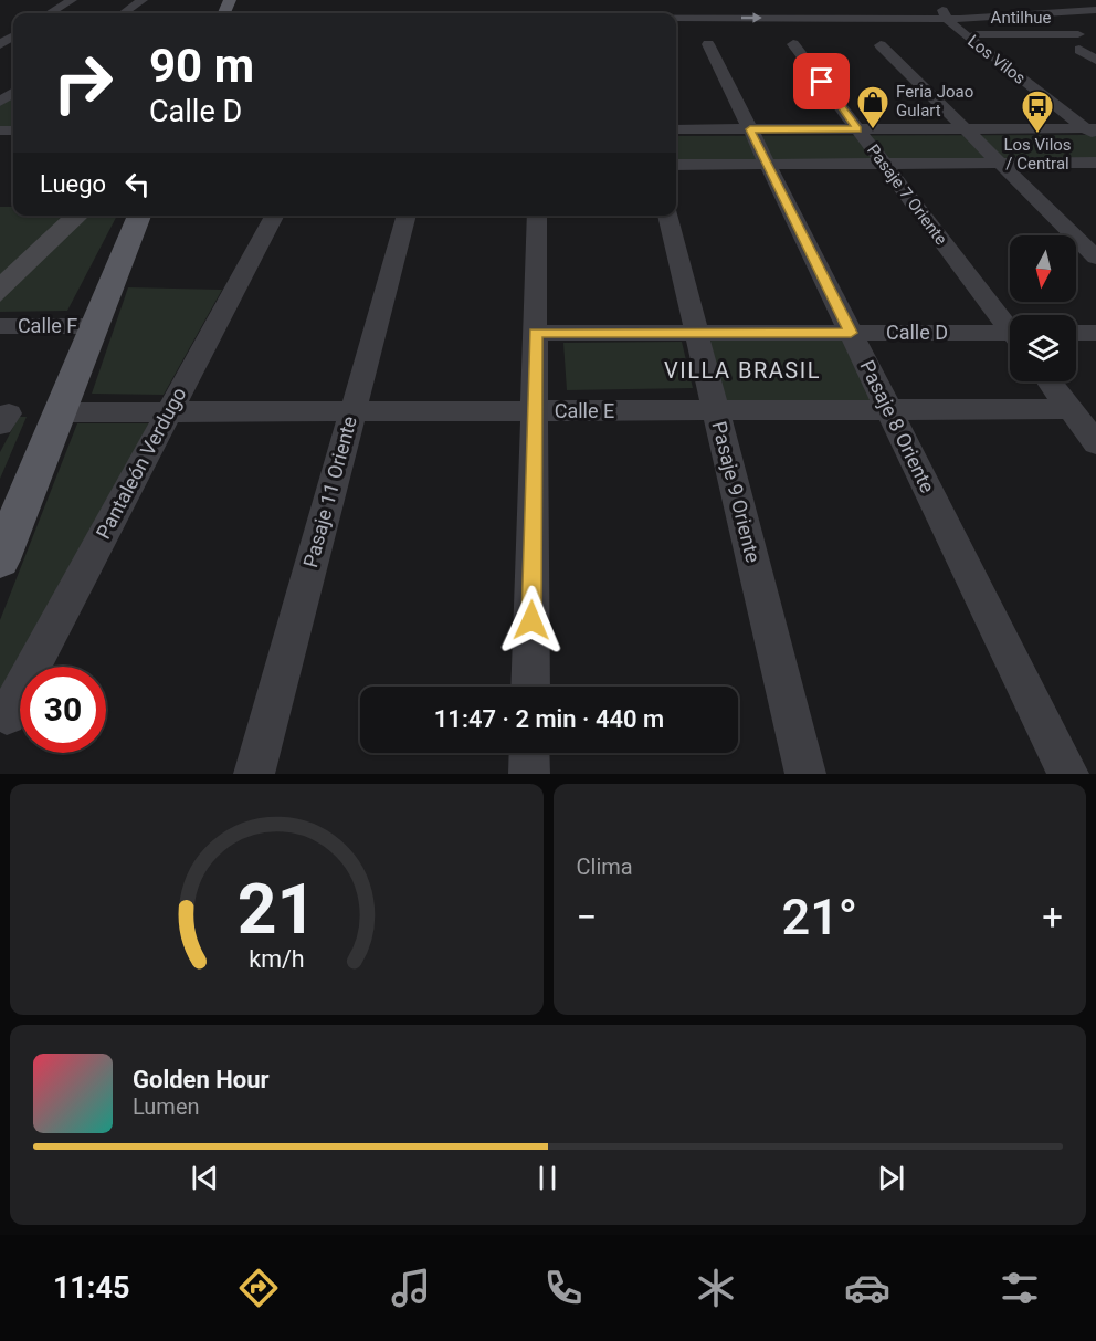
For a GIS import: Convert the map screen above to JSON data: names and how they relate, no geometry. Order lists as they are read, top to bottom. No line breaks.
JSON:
{"streets":{"street":["Antilhue","Los Vilos","Pasaje 7 Oriente","Calle F","Calle D","Calle E","Pasaje 8 Oriente","Pantaleón Verdugo","Pasaje 11 Oriente","Pasaje 9 Oriente"]},"crossings":[["Antilhue","Los Vilos"],["Calle D","Pasaje 8 Oriente"],["Calle D","Pasaje 9 Oriente"],["Calle E","Pasaje 8 Oriente"],["Calle E","Pantaleón Verdugo"],["Calle E","Pasaje 11 Oriente"],["Calle E","Pasaje 9 Oriente"]],"districts":["VILLA BRASIL"],"places":{"shop":["Feria Joao Gulart"],"bus stop":["Los Vilos / Central"]},"north":"bottom","page":{"turn":["90 m","Calle D"],"then":"Luego","limit":"30","trip":"11:47 · 2 min · 440 m","tile":"Clima","heat":["−","21°","+"],"song":["Golden Hour","Lumen"],"tabs":"11:45","gauge":["21","km/h"]}}
